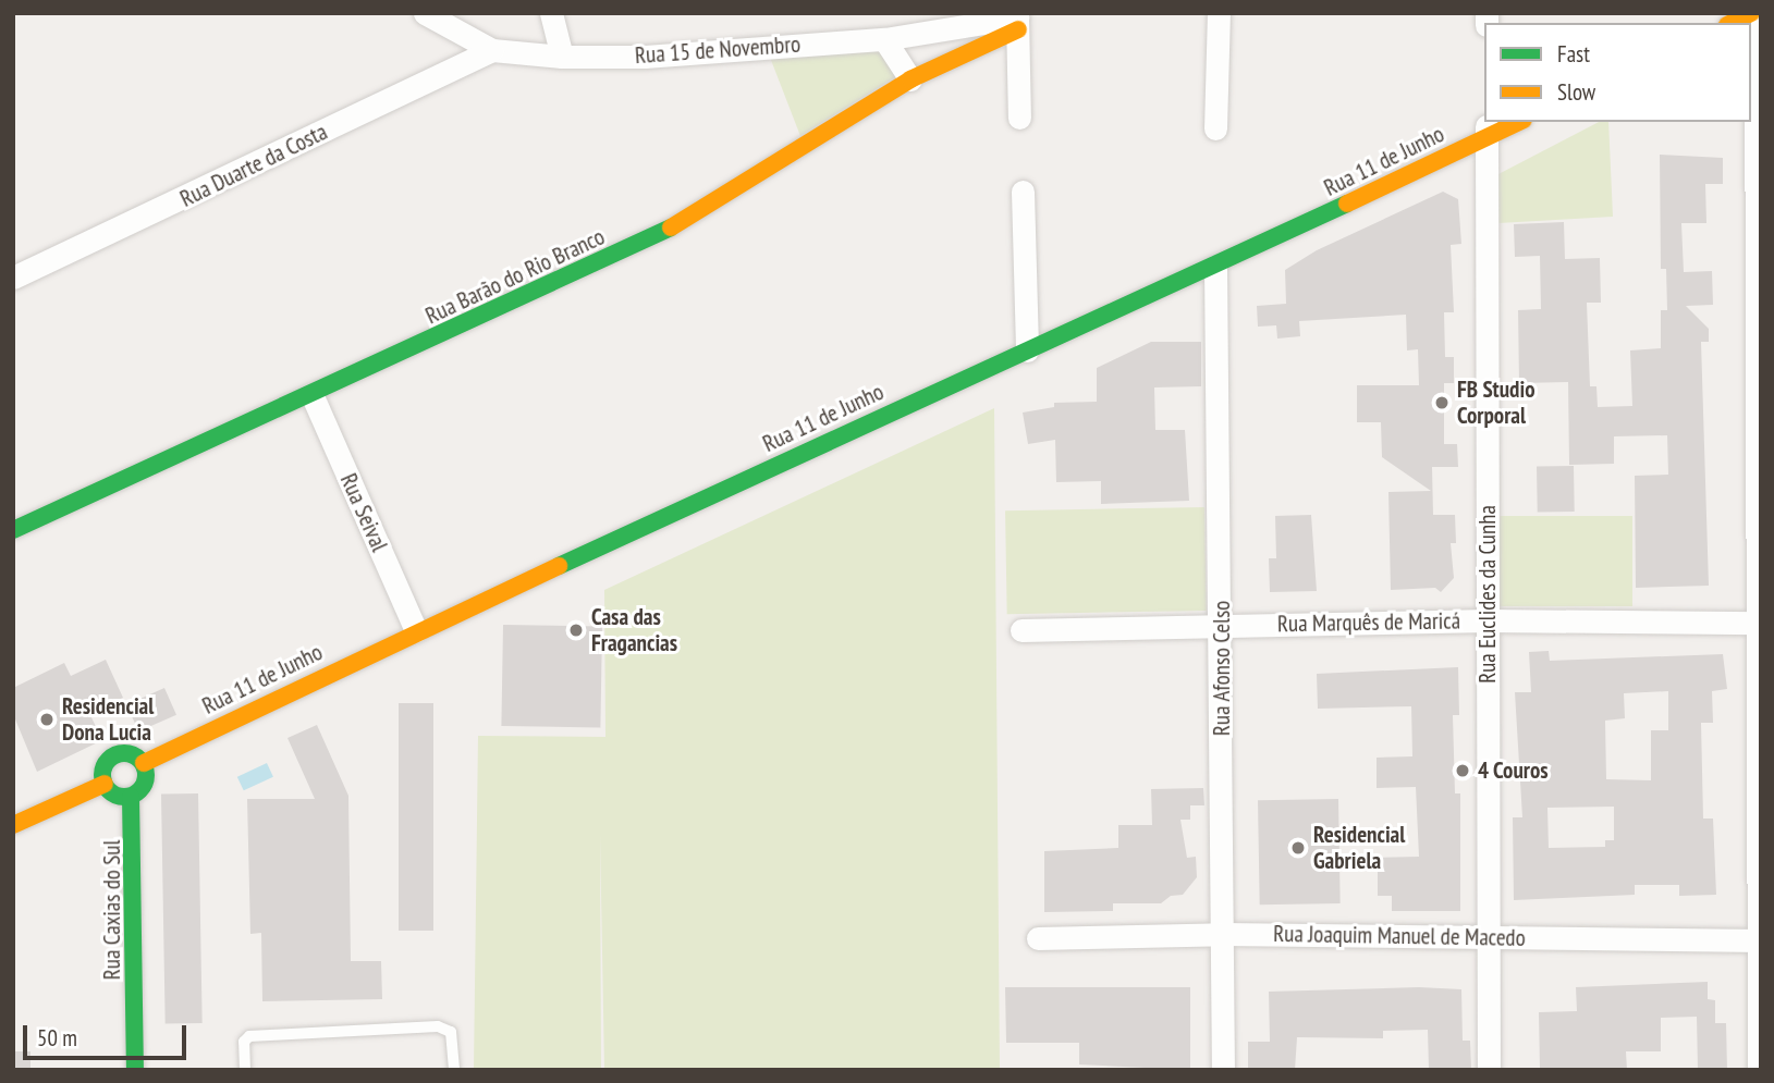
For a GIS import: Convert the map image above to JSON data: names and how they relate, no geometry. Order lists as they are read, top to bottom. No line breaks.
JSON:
{"streets":{"street":["Rua 15 de Novembro","Rua 11 de Junho","Rua Duarte da Costa","Rua Barão do Rio Branco","Rua Seival","Rua Euclides da Cunha","Rua Marquês de Maricá","Rua Afonso Celso","Rua Caxias do Sul","Rua Joaquim Manuel de Macedo"]},"crossings":[["Rua 15 de Novembro","Rua Duarte da Costa"],["Rua 15 de Novembro","Rua Barão do Rio Branco"],["Rua 11 de Junho","Rua Seival"],["Rua 11 de Junho","Rua Euclides da Cunha"],["Rua 11 de Junho","Rua Afonso Celso"],["Rua 11 de Junho","Rua Caxias do Sul"],["Rua Barão do Rio Branco","Rua Seival"],["Rua Euclides da Cunha","Rua Marquês de Maricá"],["Rua Euclides da Cunha","Rua Joaquim Manuel de Macedo"],["Rua Marquês de Maricá","Rua Afonso Celso"],["Rua Afonso Celso","Rua Joaquim Manuel de Macedo"]],"places":["FB Studio Corporal","Casa das Fragancias","Residencial Dona Lucia","4 Couros","Residencial Gabriela"],"legend":["Fast","Slow"],"scale_bar":"50 m"}
